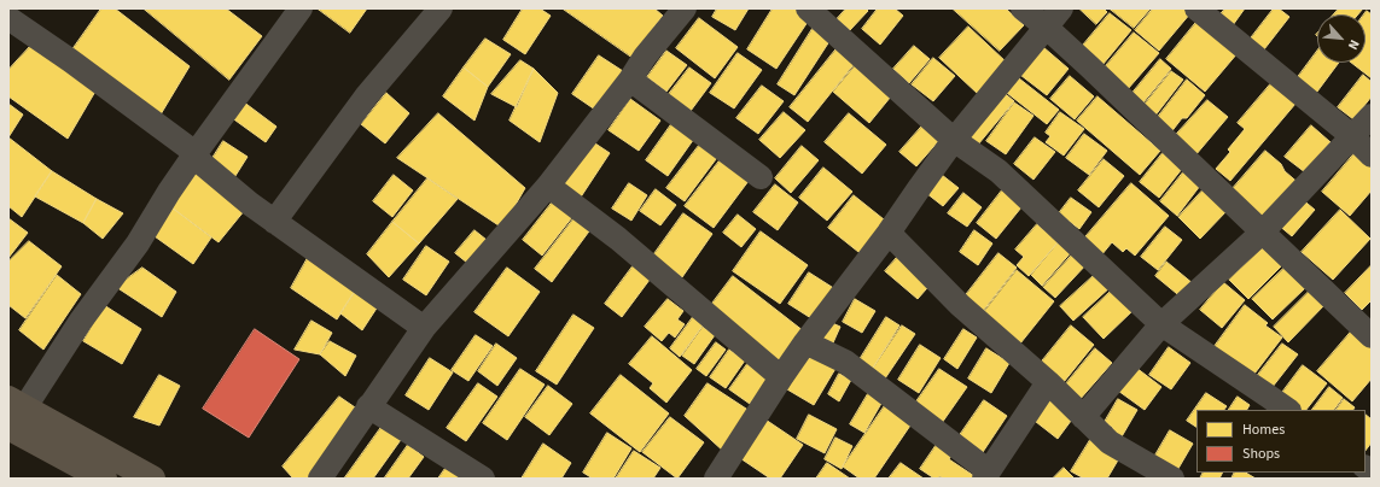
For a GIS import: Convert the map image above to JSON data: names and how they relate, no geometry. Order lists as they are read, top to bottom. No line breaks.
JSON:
{"legend":["Homes","Shops"],"north":"bottom right"}
